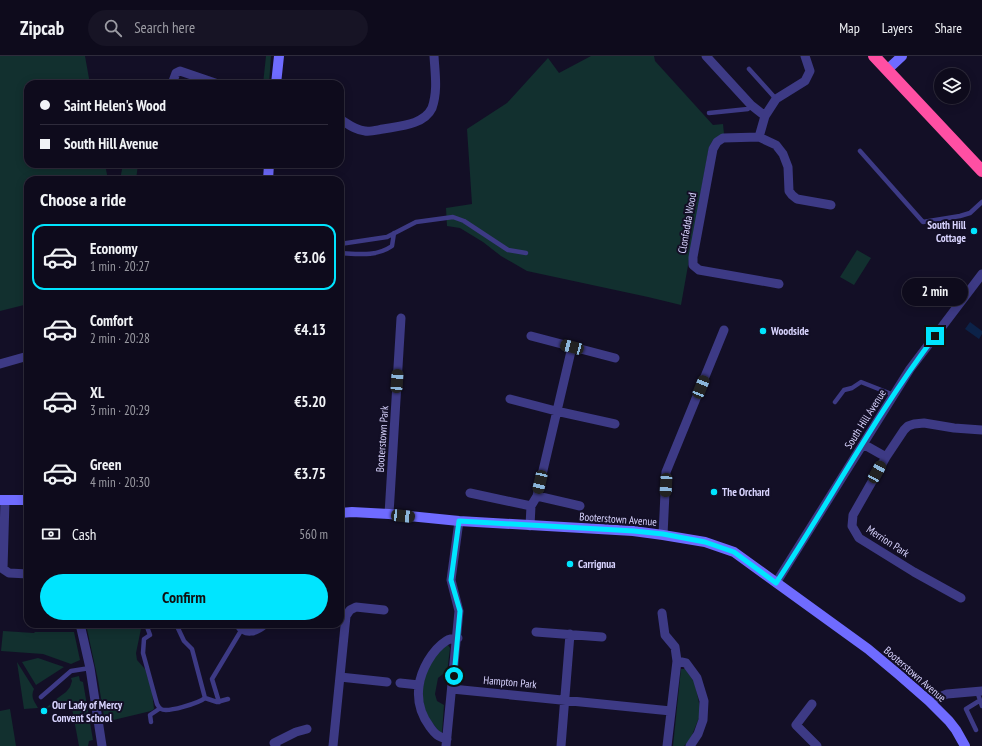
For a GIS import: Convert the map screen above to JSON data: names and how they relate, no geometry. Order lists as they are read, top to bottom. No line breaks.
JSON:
{"streets":{"street":["Clonfadda Wood","South Hill Avenue","Booterstown Park","Booterstown Avenue","Merrion Park","Hampton Park"]},"crossings":[["South Hill Avenue","Booterstown Avenue"],["Booterstown Park","Booterstown Avenue"]],"places":["South Hill Cottage","Woodside","The Orchard","Carrignua","Our Lady of Mercy Convent School"],"page":{"header":"Zipcab","search":"Search here","nav":["Map","Layers","Share"],"banner":["Saint Helen's Wood","South Hill Avenue"],"heading":"Choose a ride","list":[{"name":"Economy","note":"1 min · 20:27","value":"€3.06"},{"name":"Comfort","note":"2 min · 20:28","value":"€4.13"},{"name":"XL","note":"3 min · 20:29","value":"€5.20"},{"name":"Green","note":"4 min · 20:30","value":"€3.75"}],"bubble":"2 min","pay":["Cash","560 m"],"buttons":"Confirm"}}
